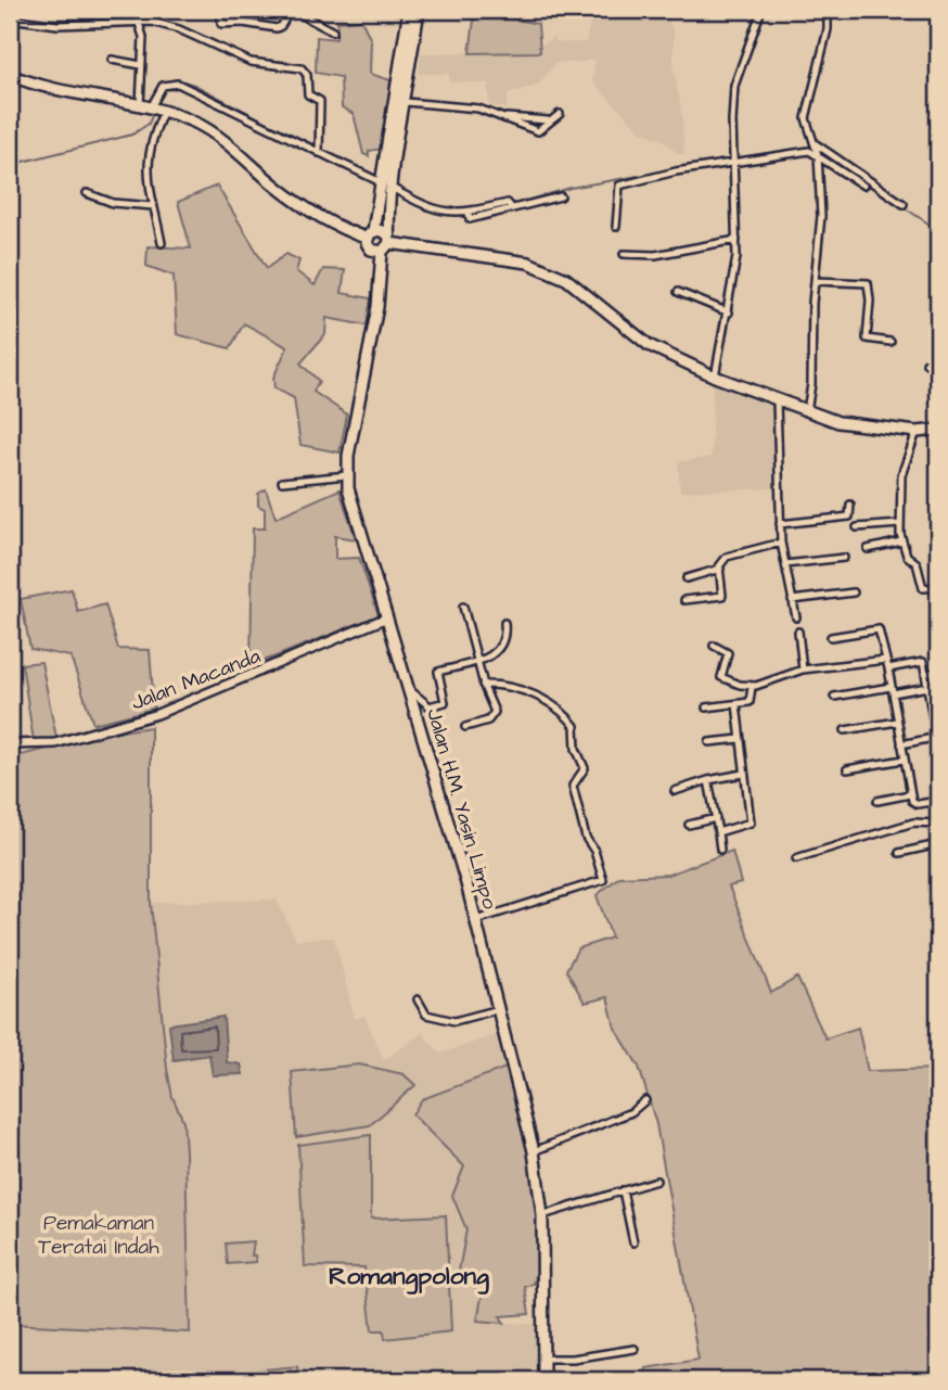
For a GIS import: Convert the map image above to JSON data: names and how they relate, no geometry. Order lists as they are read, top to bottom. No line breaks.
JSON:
{"streets":{"main road":["Jalan H.M. Yasin Limpo"],"street":["Jalan Macanda"]},"crossings":[["Jalan Macanda","Jalan H.M. Yasin Limpo"]],"districts":["Romangpolong"],"parks":["Pemakaman Teratai Indah"]}
